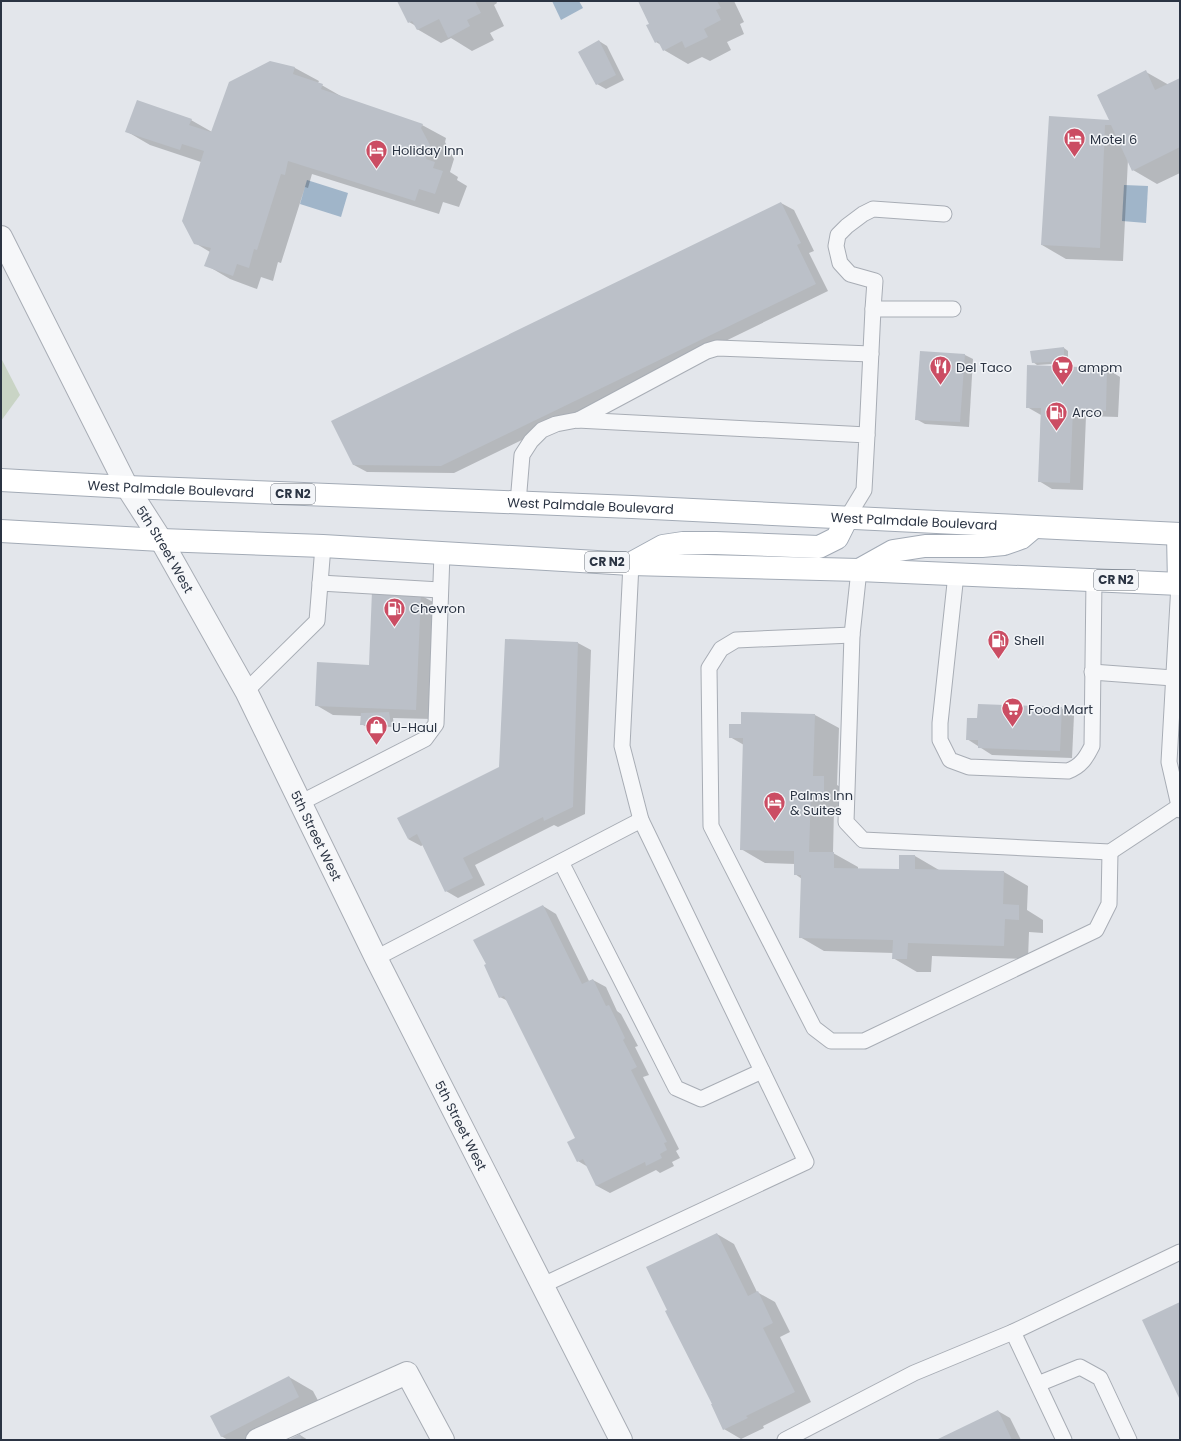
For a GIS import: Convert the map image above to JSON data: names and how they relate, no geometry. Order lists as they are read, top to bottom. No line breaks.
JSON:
{"streets":{"main road":["West Palmdale Boulevard","CR N2"],"street":["5th Street West"]},"crossings":[["West Palmdale Boulevard","5th Street West"],["CR N2","5th Street West"]],"places":{"hotel":["Motel 6","Holiday Inn","Palms Inn & Suites"],"restaurant":["Del Taco"],"supermarket":["ampm","Food Mart"],"fuel station":["Arco","Chevron","Shell"],"shop":["U-Haul"]}}
